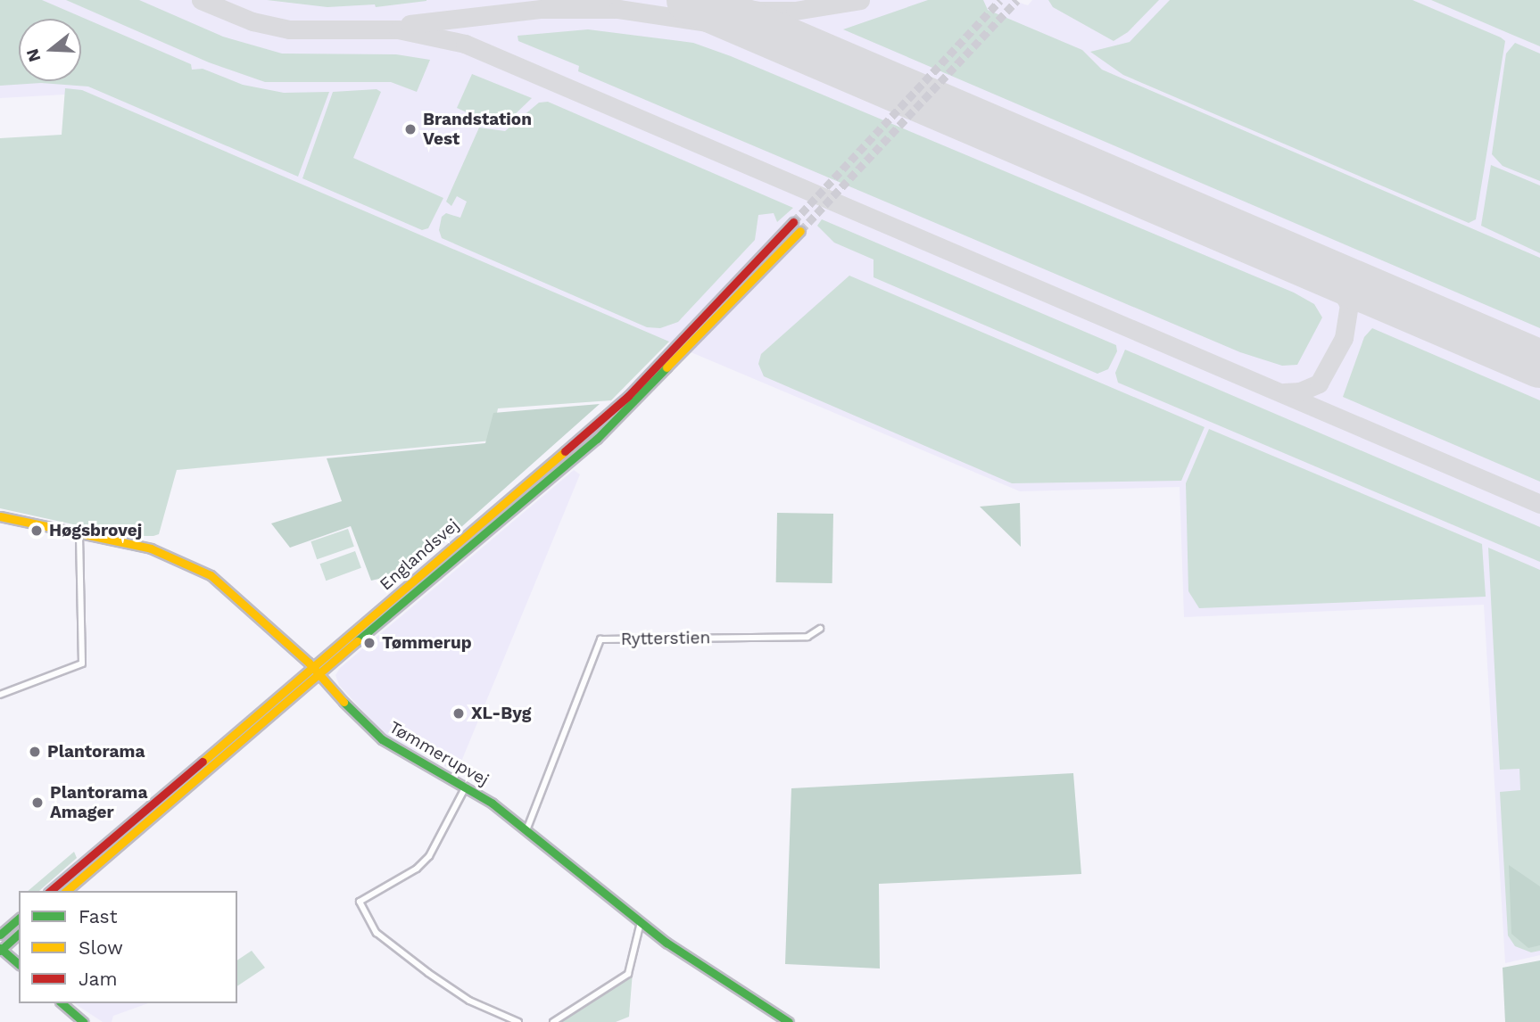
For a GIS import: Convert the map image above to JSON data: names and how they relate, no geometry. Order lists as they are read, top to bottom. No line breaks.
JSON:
{"streets":{"main road":["Englandsvej","Tømmerupvej"],"street":["Rytterstien"]},"crossings":[["Englandsvej","Tømmerupvej"],["Rytterstien","Tømmerupvej"]],"places":["Brandstation Vest","Høgsbrovej","Tømmerup","XL-Byg","Plantorama","Plantorama Amager"],"legend":["Fast","Slow","Jam"],"north":"left"}
